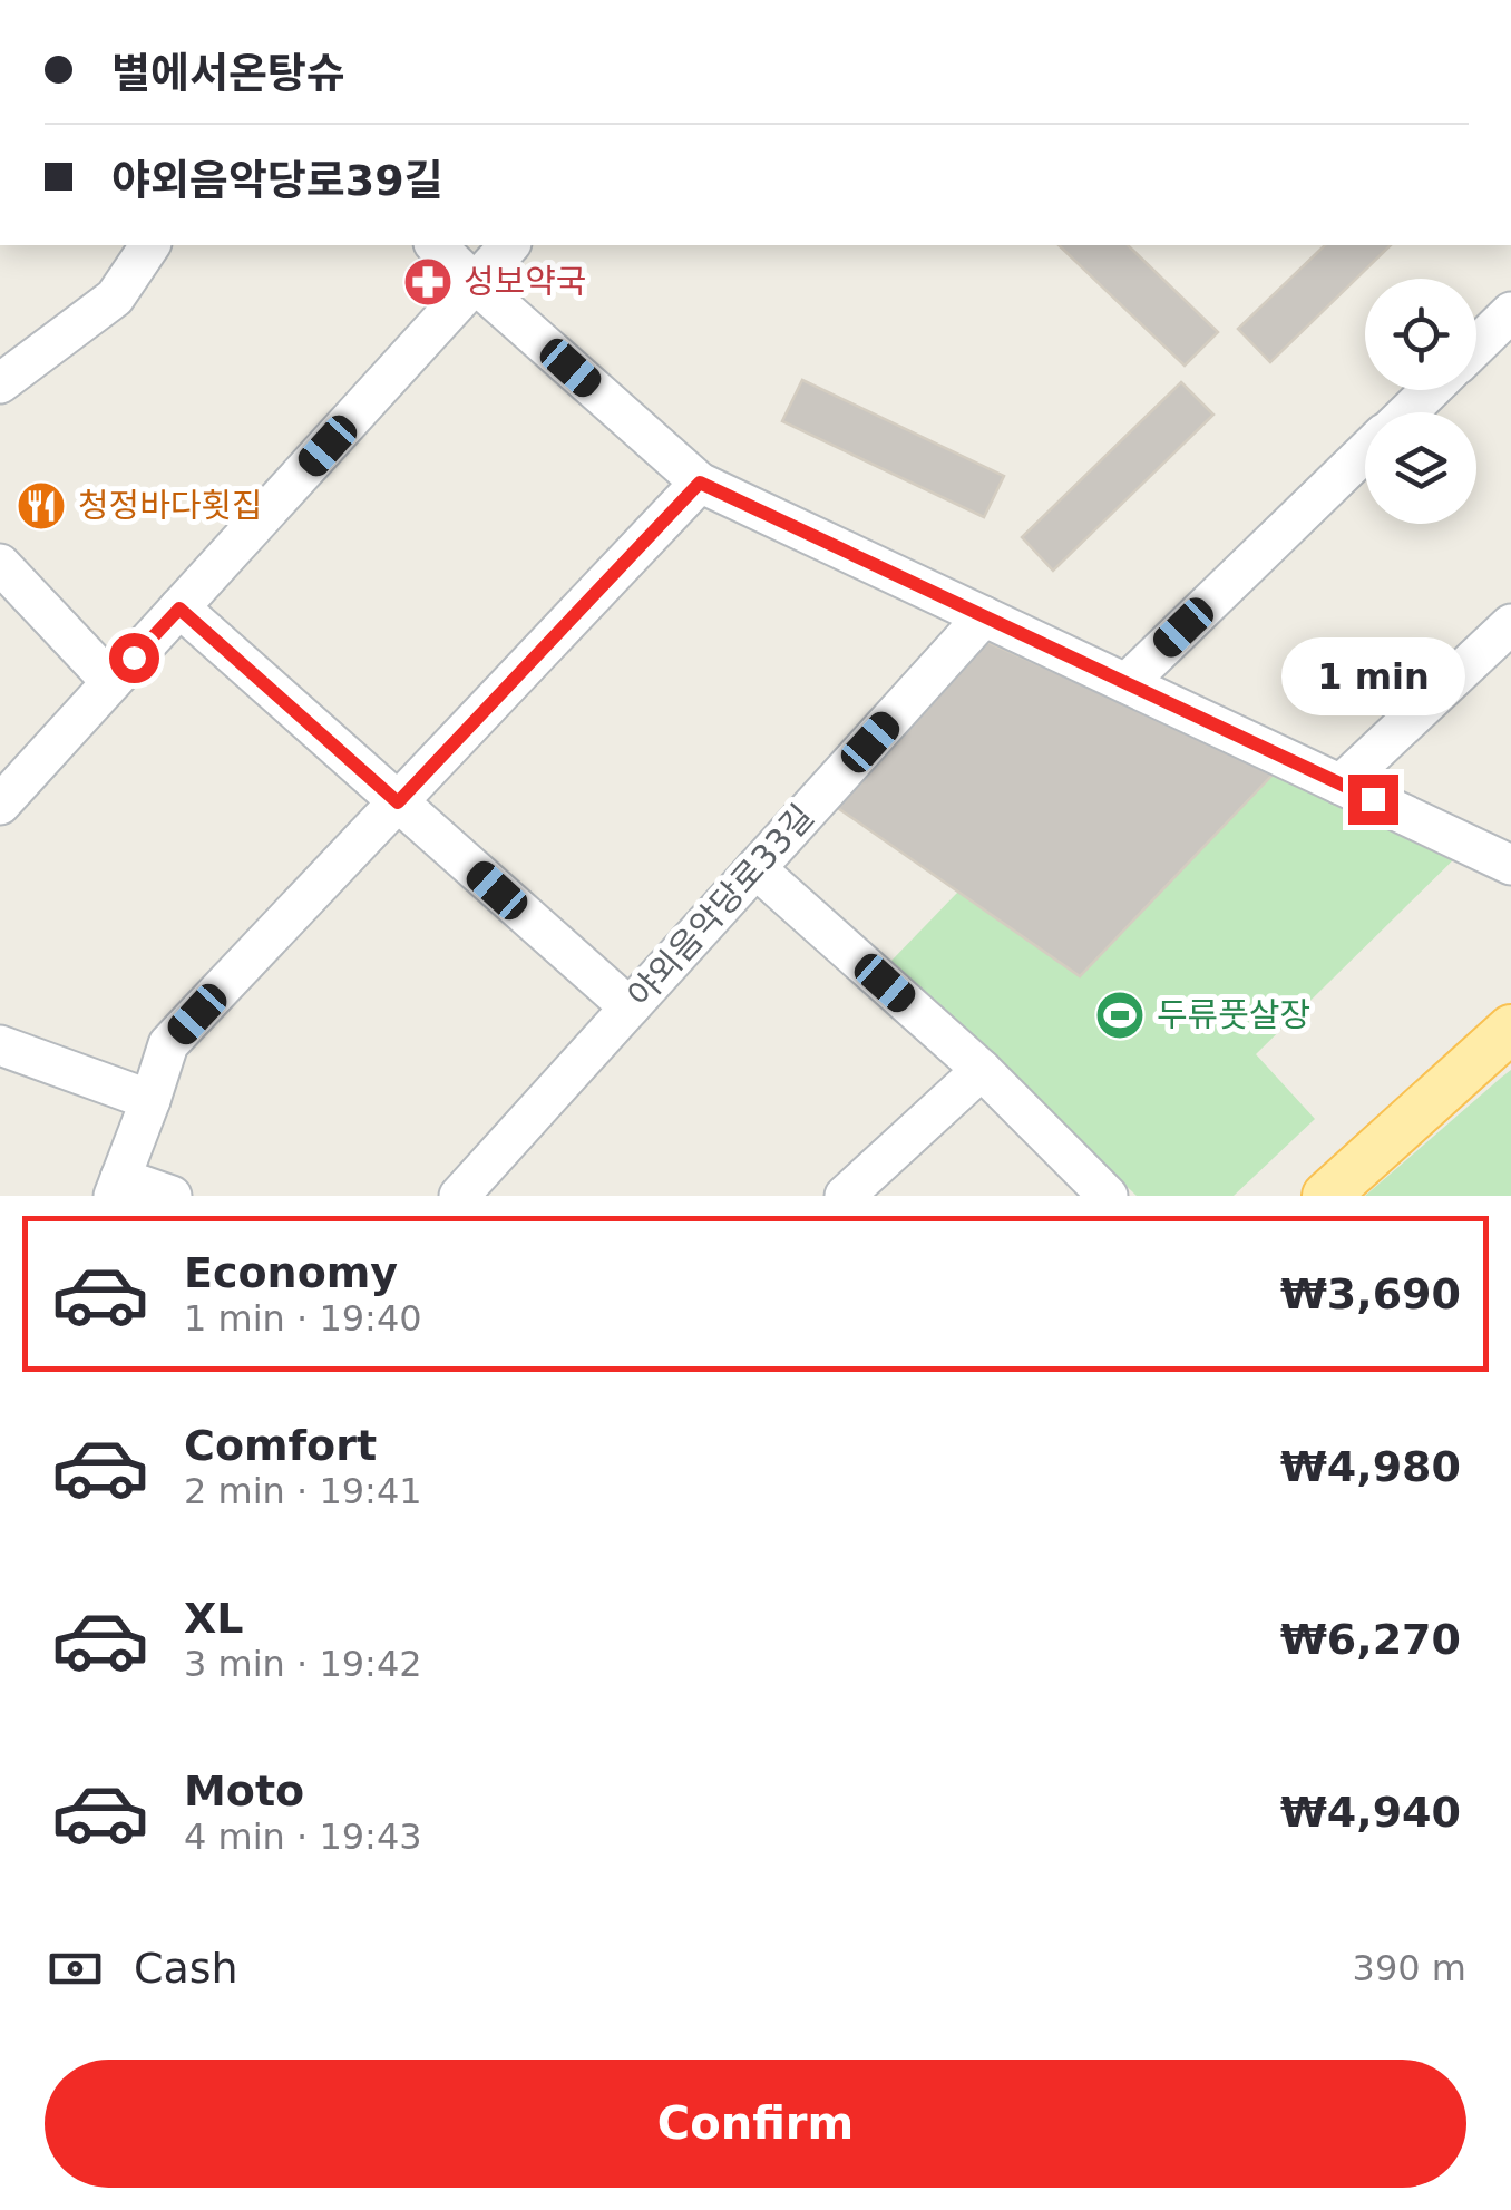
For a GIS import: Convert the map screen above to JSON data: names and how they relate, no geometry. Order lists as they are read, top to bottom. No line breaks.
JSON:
{"streets":{"street":["야외음악당로33길"]},"places":{"pharmacy":["성보약국"],"restaurant":["청정바다횟집"],"sports":["두류풋살장"]},"page":{"banner":["별에서온탕슈","야외음악당로39길"],"bubble":"1 min","list":[{"name":"Economy","note":"1 min · 19:40","value":"₩3,690"},{"name":"Comfort","note":"2 min · 19:41","value":"₩4,980"},{"name":"XL","note":"3 min · 19:42","value":"₩6,270"},{"name":"Moto","note":"4 min · 19:43","value":"₩4,940"}],"pay":["Cash","390 m"],"buttons":"Confirm"}}
